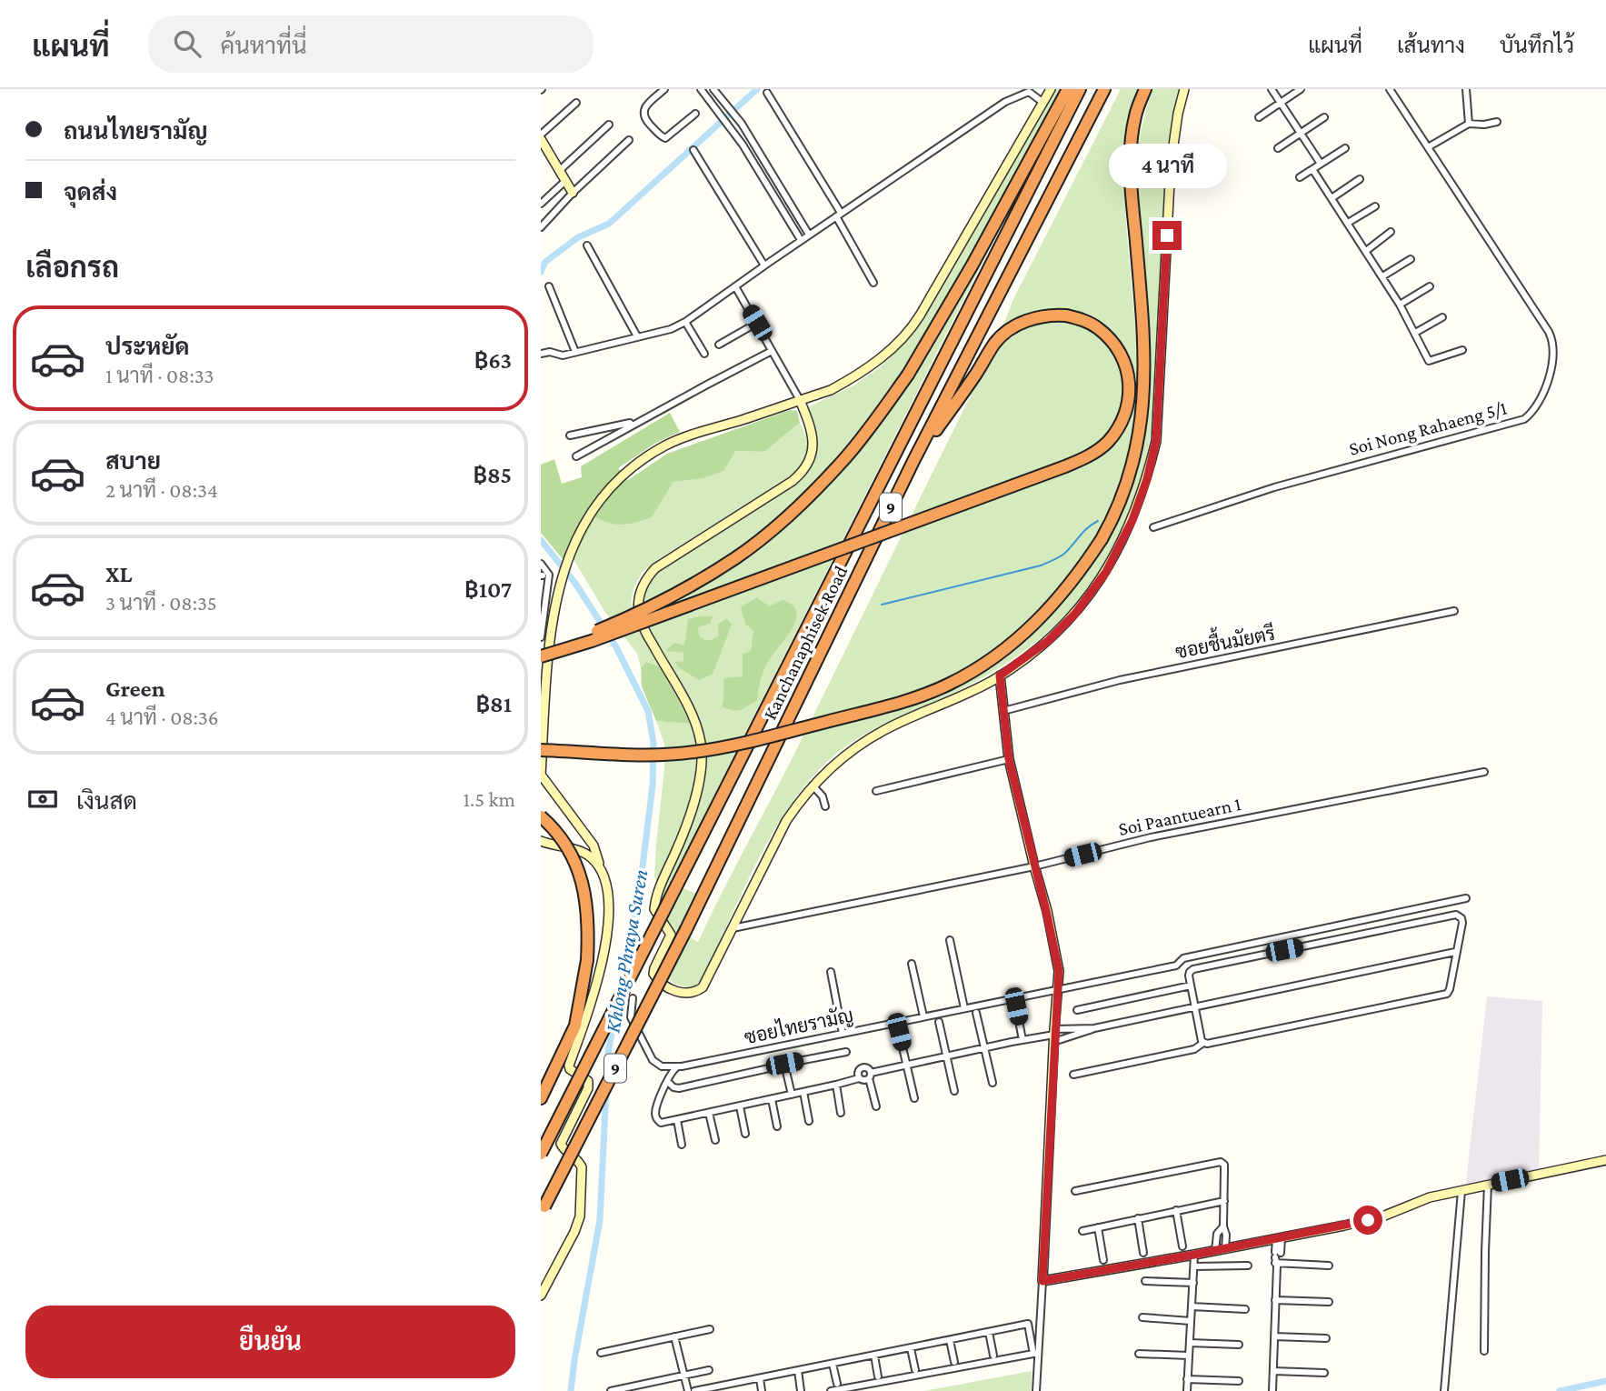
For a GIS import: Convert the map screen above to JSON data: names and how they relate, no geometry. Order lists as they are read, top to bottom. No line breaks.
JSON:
{"streets":{"highway":["9","Kanchanaphisek Road"],"street":["Soi Nong Rahaeng 5/1","ซอยชื้นมัยตรี","Soi Paantuearn 1","ซอยไทยรามัญ"]},"water":["Khlong Phraya Suren"],"page":{"header":"แผนที่","search":"ค้นหาที่นี่","nav":["แผนที่","เส้นทาง","บันทึกไว้"],"banner":["ถนนไทยรามัญ","จุดส่ง"],"bubble":"4 นาที","heading":"เลือกรถ","list":[{"name":"ประหยัด","note":"1 นาที · 08:33","value":"฿63"},{"name":"สบาย","note":"2 นาที · 08:34","value":"฿85"},{"name":"XL","note":"3 นาที · 08:35","value":"฿107"},{"name":"Green","note":"4 นาที · 08:36","value":"฿81"}],"pay":["เงินสด","1.5 km"],"buttons":"ยืนยัน"}}
